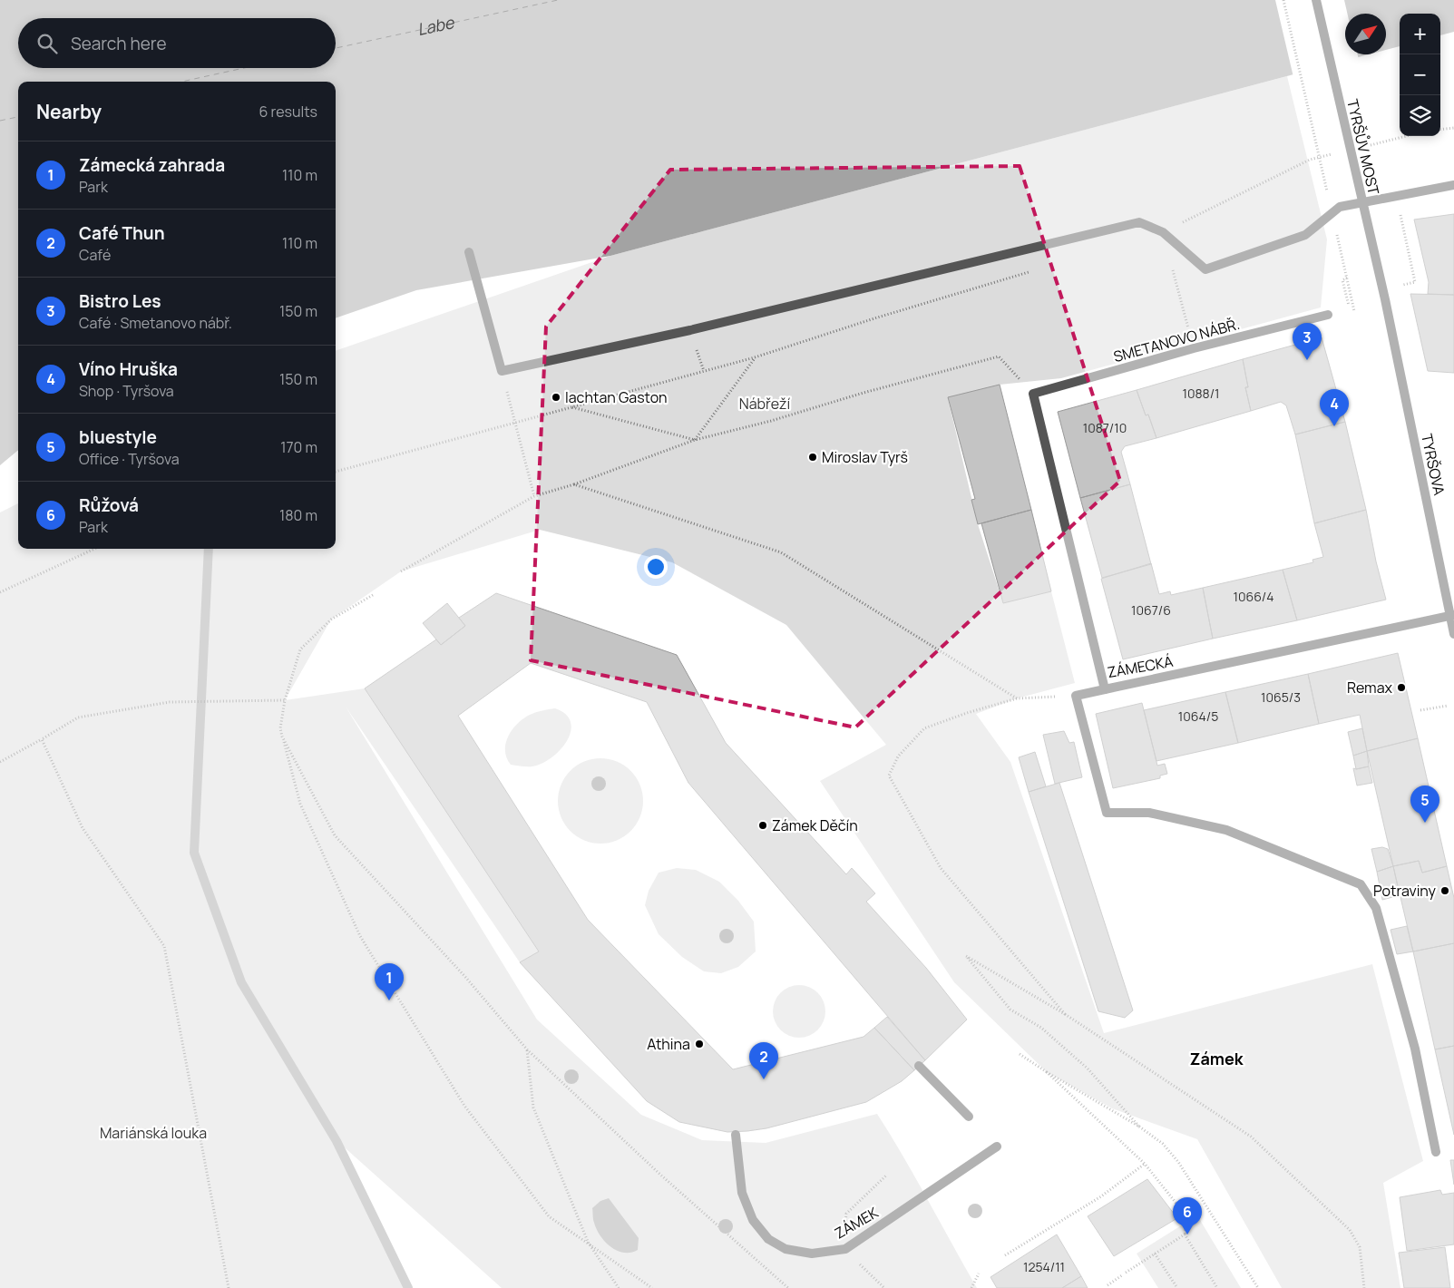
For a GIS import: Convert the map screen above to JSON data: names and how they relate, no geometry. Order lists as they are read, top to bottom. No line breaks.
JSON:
{"streets":{"street":["TYRŠŮV MOST","SMETANOVO NÁBŘ.","TYRŠOVA","ZÁMECKÁ","ZÁMEK"]},"crossings":[["TYRŠŮV MOST","TYRŠOVA"],["SMETANOVO NÁBŘ.","ZÁMECKÁ"],["TYRŠOVA","ZÁMECKÁ"]],"districts":["Zámek"],"water":["Labe"],"parks":["Nábřeží","Mariánská louka"],"places":["lachtan Gaston","Miroslav Tyrš","Remax","Zámek Děčín","Potraviny","Athina"],"house_numbers":["1088/1","1087/10","1066/4","1067/6","1065/3","1064/5","1254/11"],"north":"top right","page":{"map_buttons":["+","−"],"search":"Search here","heading":["Nearby","6 results"],"list":[{"mark":"1","name":"Zámecká zahrada","note":"Park","value":"110 m"},{"mark":"2","name":"Café Thun","note":"Café","value":"110 m"},{"mark":"3","name":"Bistro Les","note":"Café · Smetanovo nábř.","value":"150 m"},{"mark":"4","name":"Víno Hruška","note":"Shop · Tyršova","value":"150 m"},{"mark":"5","name":"bluestyle","note":"Office · Tyršova","value":"170 m"},{"mark":"6","name":"Růžová","note":"Park","value":"180 m"}],"pins":["3","4","5","1","2","6"]}}
